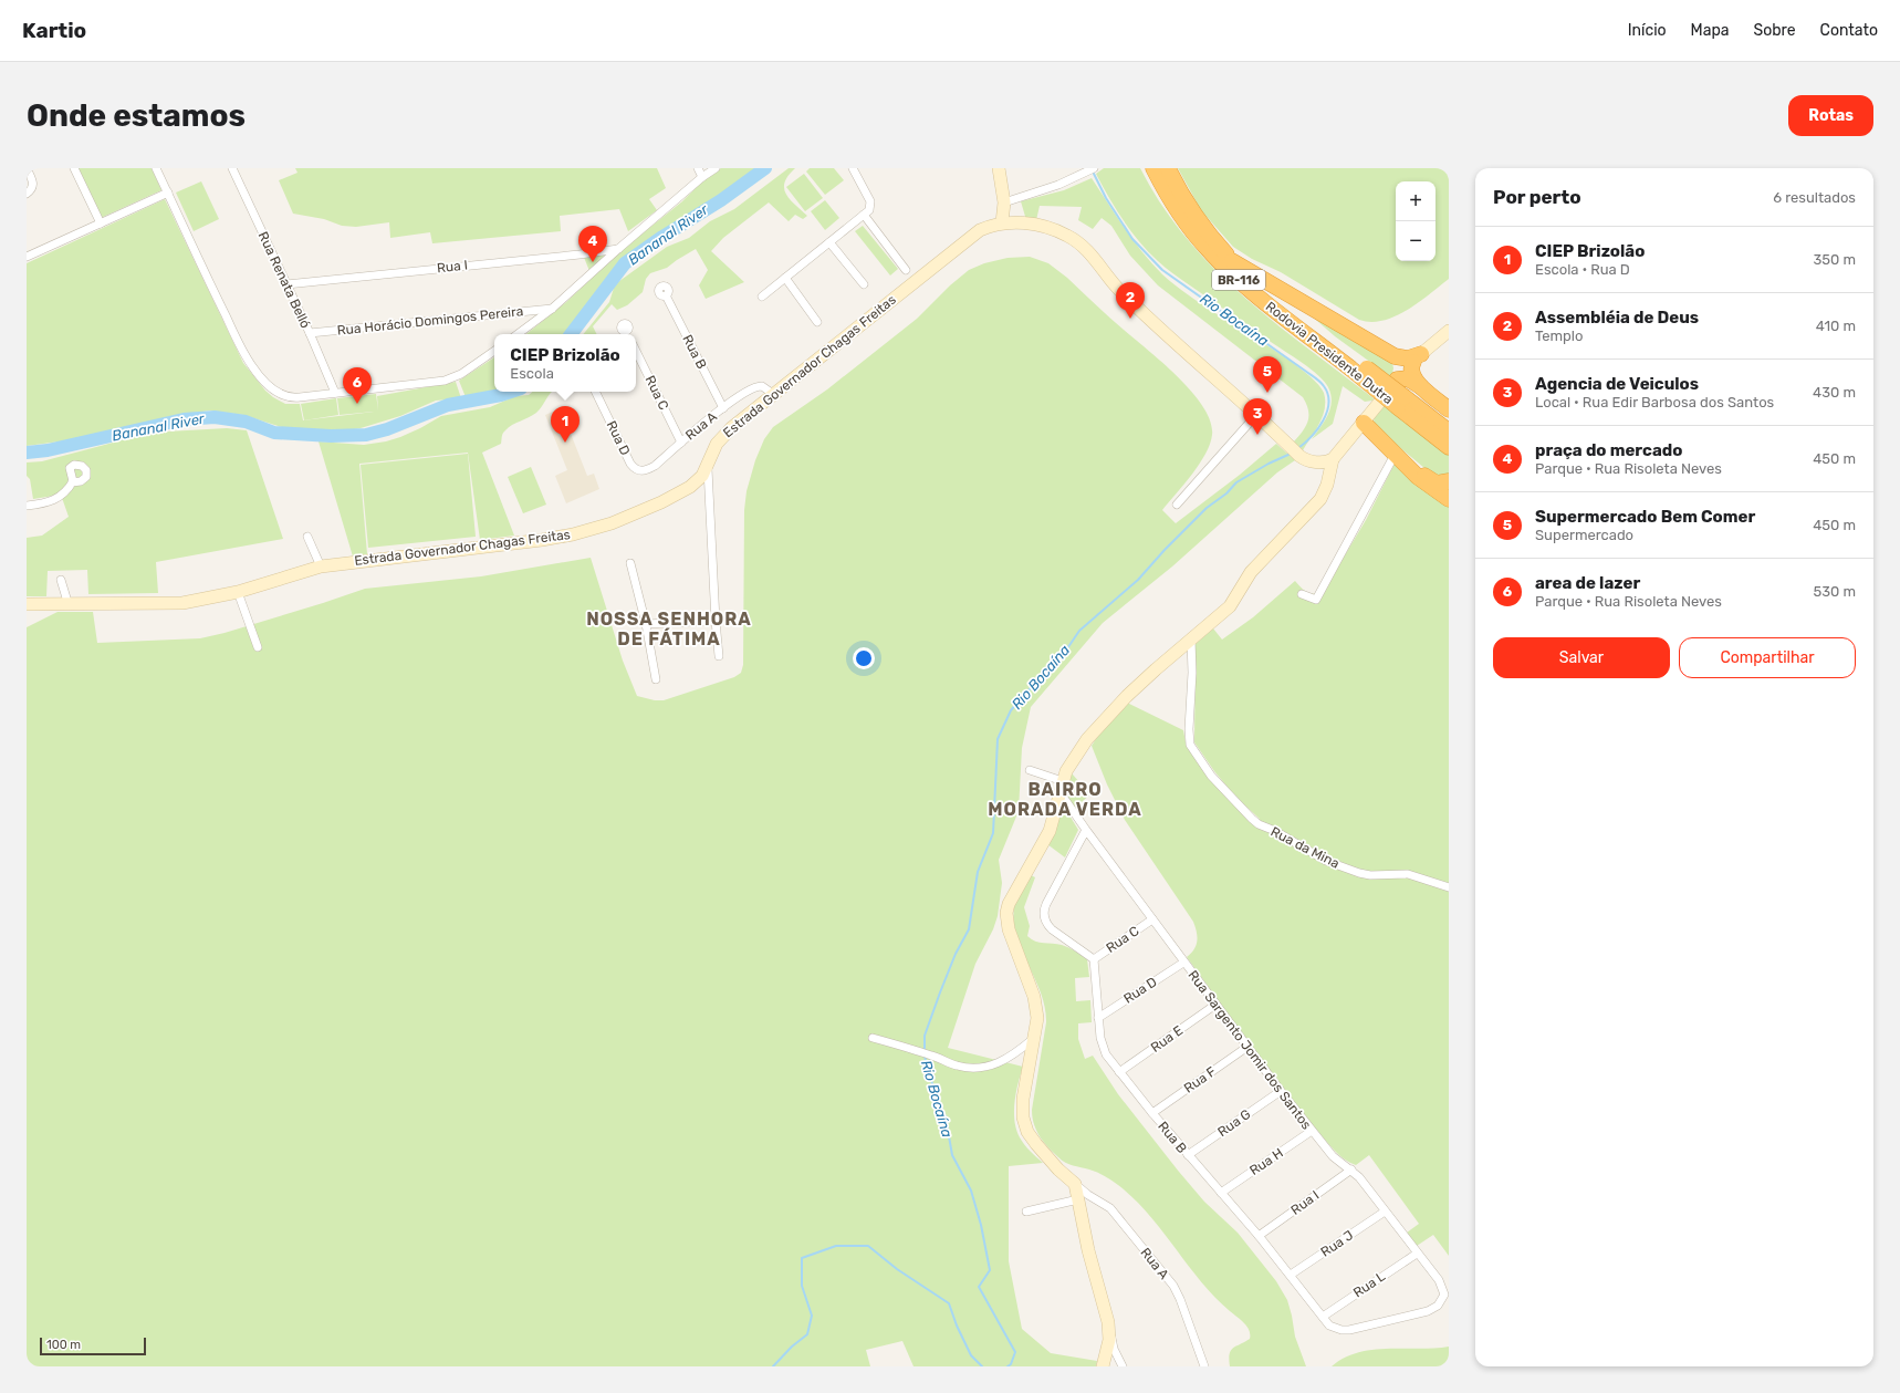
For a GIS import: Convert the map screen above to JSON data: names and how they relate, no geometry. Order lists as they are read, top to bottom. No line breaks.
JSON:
{"streets":{"highway":["BR-116","Rodovia Presidente Dutra"],"main road":["Estrada Governador Chagas Freitas"],"street":["Rua I","Rua Renata Belló","Rua Horácio Domingos Pereira","Rua B","Rua C","Rua A","Rua D","Rua da Mina","Rua E","Rua Sargento Jomir dos Santos","Rua F","Rua G","Rua H","Rua J","Rua L"]},"crossings":[["Rua I","Rua Renata Belló"],["Rua I","Rua B"],["Rua I","Rua Sargento Jomir dos Santos"],["Rua Renata Belló","Rua Horácio Domingos Pereira"],["Rua B","Rua C"],["Rua B","Rua A"],["Rua B","Rua D"],["Rua B","Rua E"],["Rua B","Rua Sargento Jomir dos Santos"],["Rua B","Rua F"],["Rua B","Rua G"],["Rua B","Rua H"],["Rua B","Rua J"],["Rua B","Rua L"],["Estrada Governador Chagas Freitas","Rua A"],["Rua C","Rua A"],["Rua C","Rua Sargento Jomir dos Santos"],["Rua A","Rua D"],["Rua D","Rua Sargento Jomir dos Santos"],["Rua E","Rua Sargento Jomir dos Santos"],["Rua Sargento Jomir dos Santos","Rua F"],["Rua Sargento Jomir dos Santos","Rua G"],["Rua Sargento Jomir dos Santos","Rua H"],["Rua Sargento Jomir dos Santos","Rua J"],["Rua Sargento Jomir dos Santos","Rua L"]],"districts":["NOSSA SENHORA DE FÁTIMA","BAIRRO MORADA VERDA"],"water":["Bananal River","Rio Bocaína"],"scale_bar":"100 m","page":{"header":"Kartio","nav":["Início","Mapa","Sobre","Contato"],"buttons":["Rotas",["Salvar","Compartilhar"]],"title":"Onde estamos","heading":["Por perto","6 resultados"],"map_buttons":["+","−"],"pins":["4","2","5","6","3","1"],"list":[{"mark":"1","name":"CIEP Brizolão","note":"Escola · Rua D","value":"350 m"},{"mark":"2","name":"Assembléia de Deus","note":"Templo","value":"410 m"},{"mark":"3","name":"Agencia de Veiculos","note":"Local · Rua Edir Barbosa dos Santos","value":"430 m"},{"mark":"4","name":"praça do mercado","note":"Parque · Rua Risoleta Neves","value":"450 m"},{"mark":"5","name":"Supermercado Bem Comer","note":"Supermercado","value":"450 m"},{"mark":"6","name":"area de lazer","note":"Parque · Rua Risoleta Neves","value":"530 m"}],"popup":["CIEP Brizolão","Escola"],"scale":"100 m"}}
